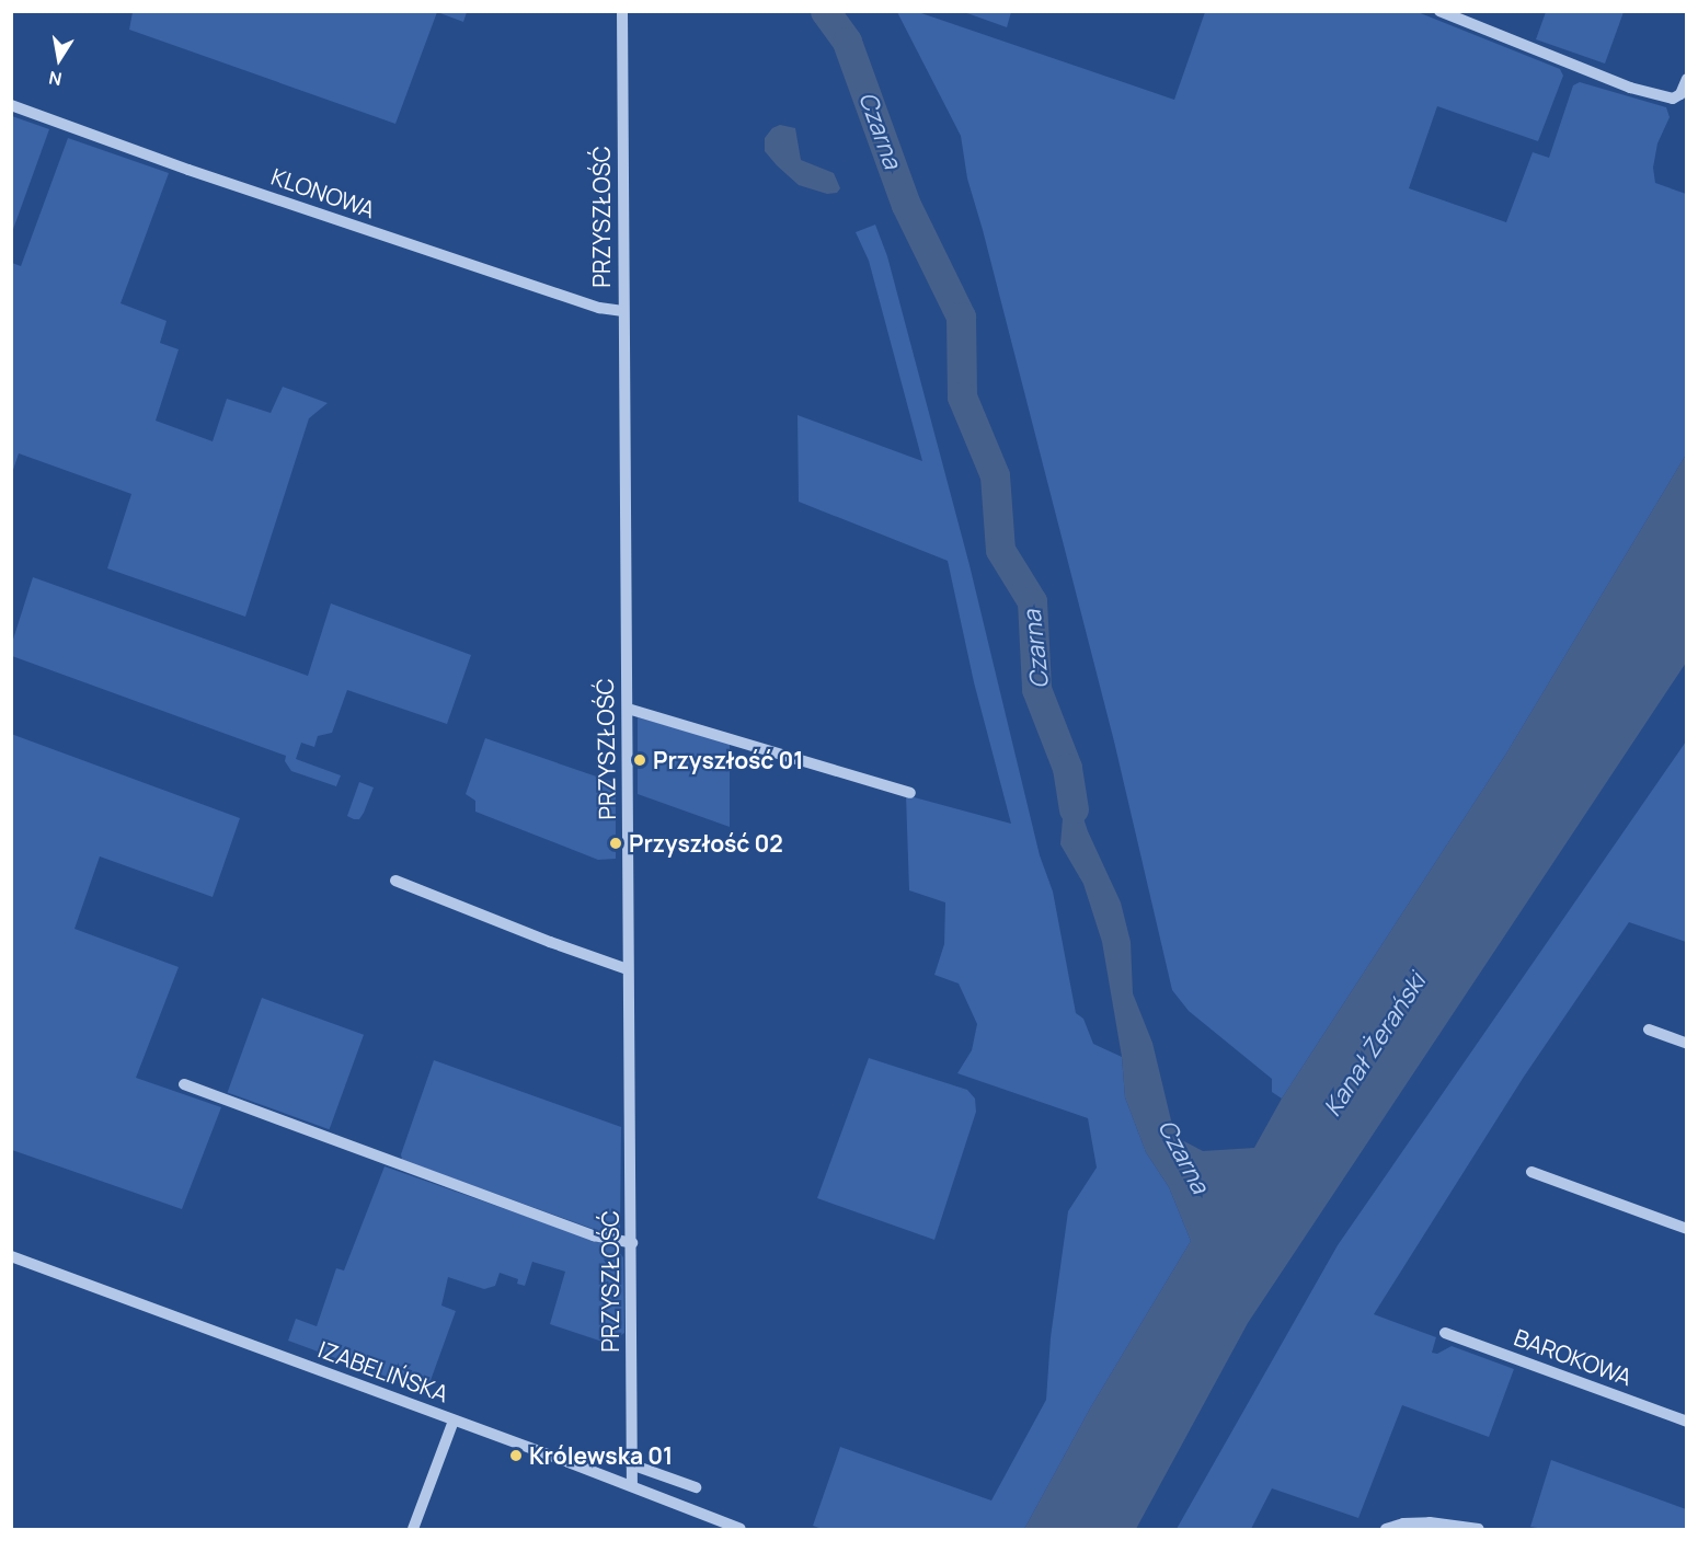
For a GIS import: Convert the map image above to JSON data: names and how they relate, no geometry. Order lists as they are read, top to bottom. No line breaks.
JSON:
{"streets":{"street":["KLONOWA","PRZYSZŁOŚĆ","BAROKOWA","IZABELIŃSKA"]},"crossings":[["KLONOWA","PRZYSZŁOŚĆ"],["PRZYSZŁOŚĆ","IZABELIŃSKA"]],"water":["Czarna","Kanał Żerański"],"places":["Przyszłość 01","Przyszłość 02","Królewska 01"],"north":"bottom"}
